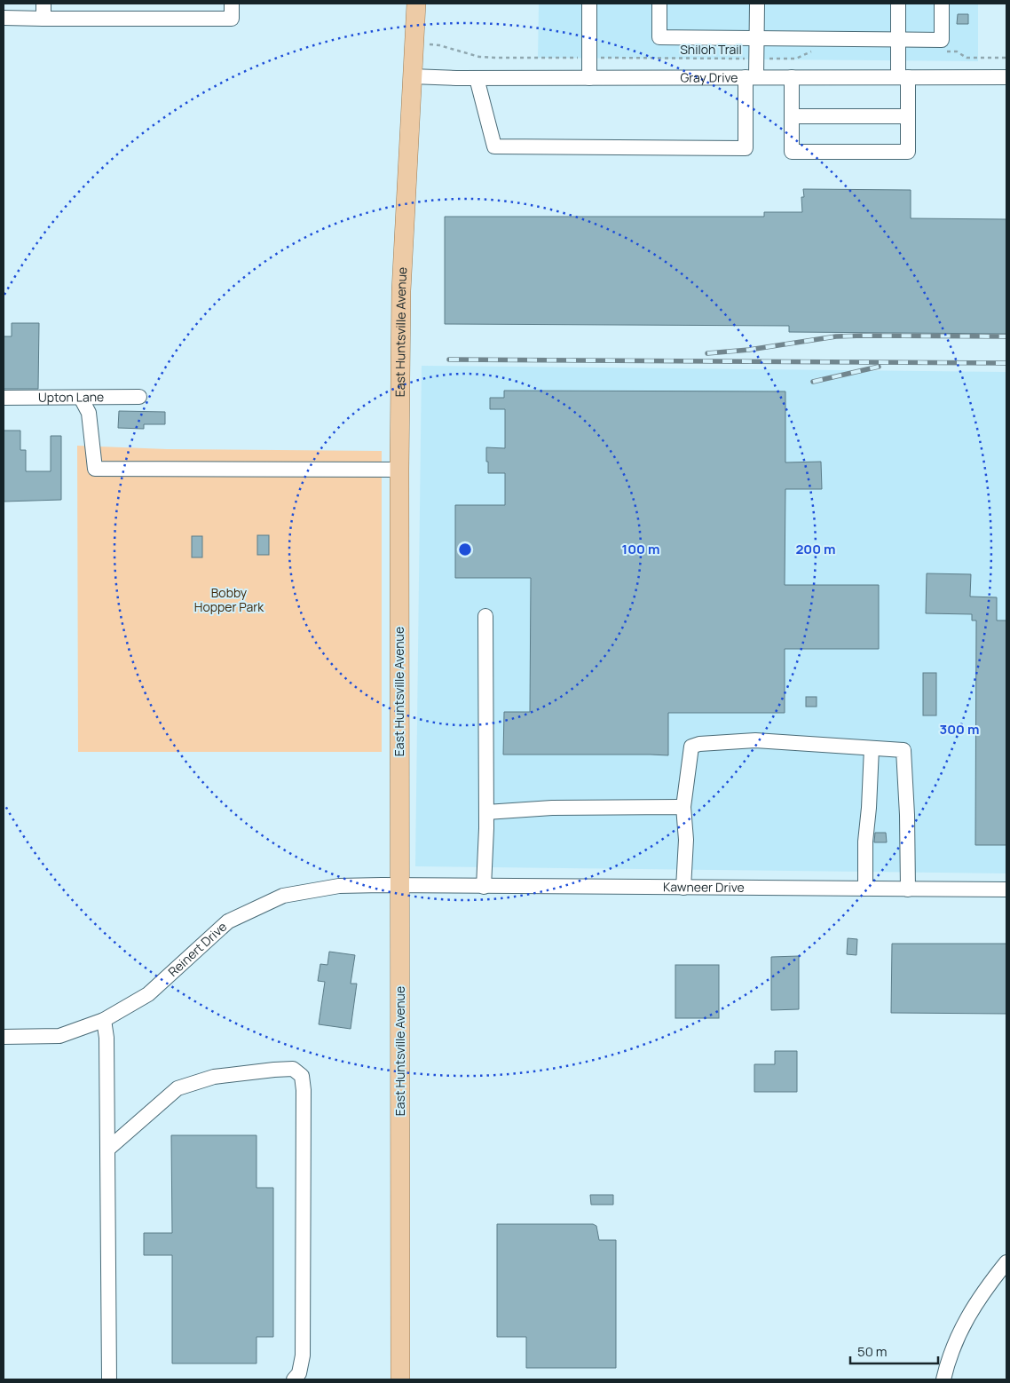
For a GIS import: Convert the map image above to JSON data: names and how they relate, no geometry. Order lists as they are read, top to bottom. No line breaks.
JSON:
{"streets":{"main road":["East Huntsville Avenue"],"street":["Gray Drive","Upton Lane","Kawneer Drive","Reinert Drive"],"path":["Shiloh Trail"]},"crossings":[["Shiloh Trail","East Huntsville Avenue"],["Gray Drive","East Huntsville Avenue"],["East Huntsville Avenue","Kawneer Drive"],["East Huntsville Avenue","Reinert Drive"],["Kawneer Drive","Reinert Drive"]],"parks":["Bobby Hopper Park"],"scale_bar":"50 m","rings":["100 m","200 m","300 m"]}
